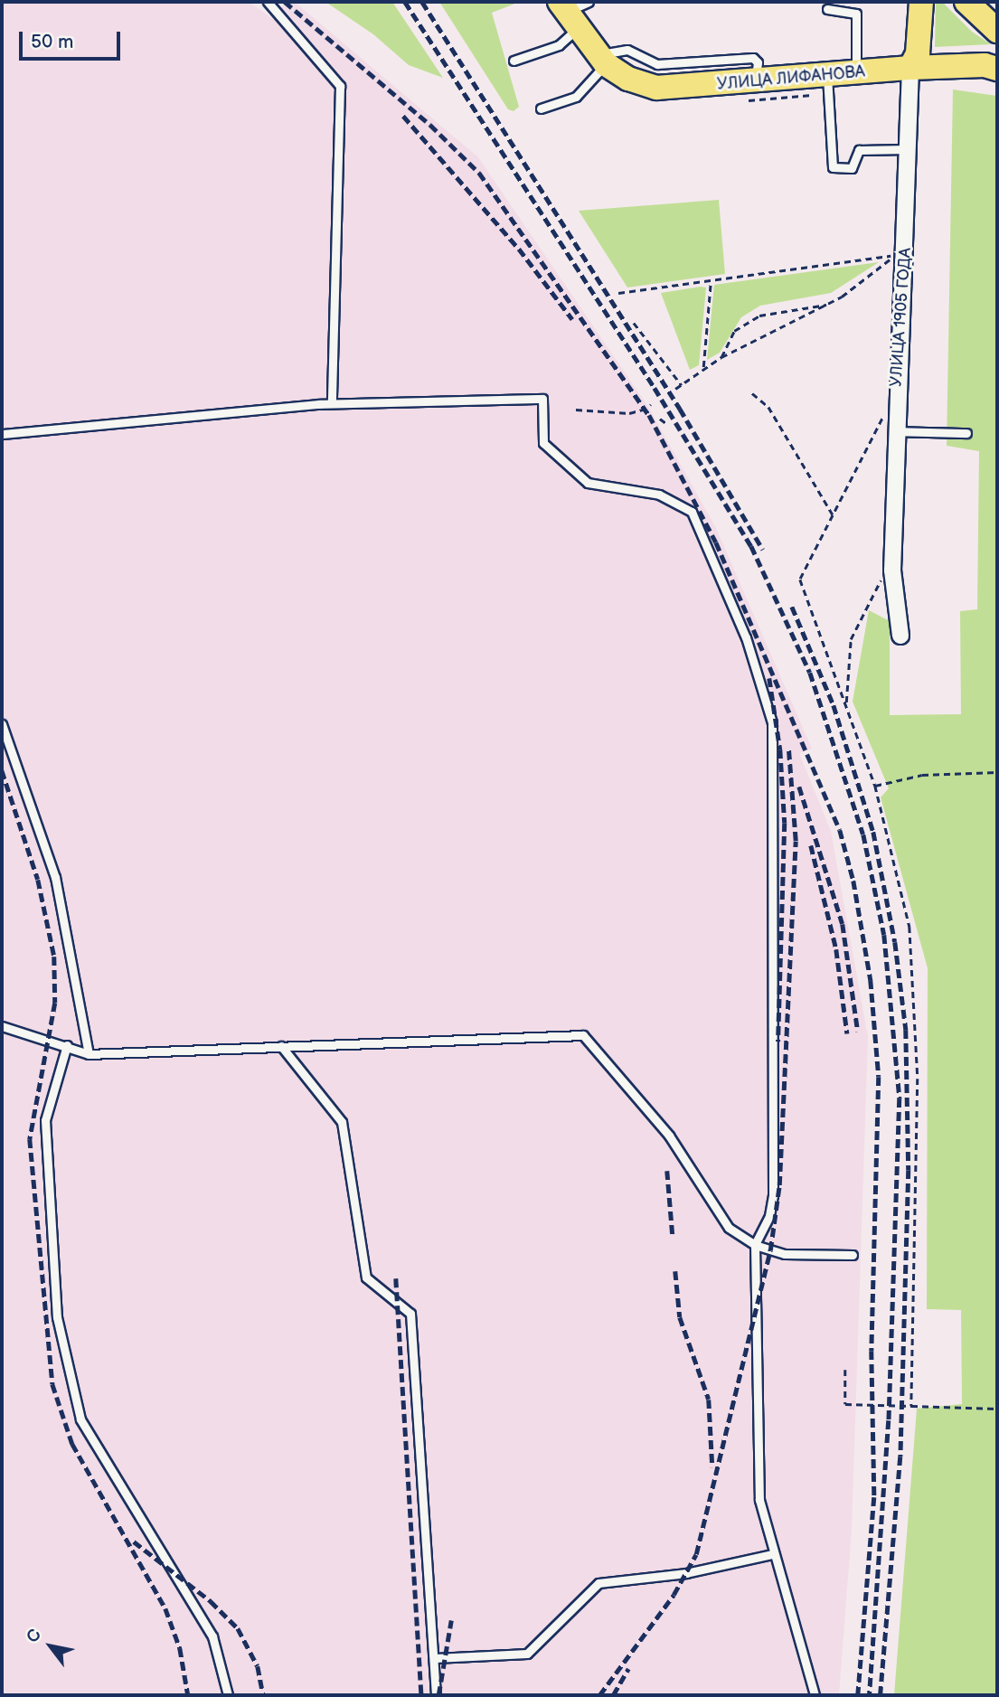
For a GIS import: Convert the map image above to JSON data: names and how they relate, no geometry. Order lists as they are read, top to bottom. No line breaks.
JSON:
{"streets":{"main road":["УЛИЦА ЛИФАНОВА","УЛИЦА 1905 ГОДА"]},"crossings":[["УЛИЦА ЛИФАНОВА","УЛИЦА 1905 ГОДА"]],"scale_bar":"50 m","north":"top left"}
